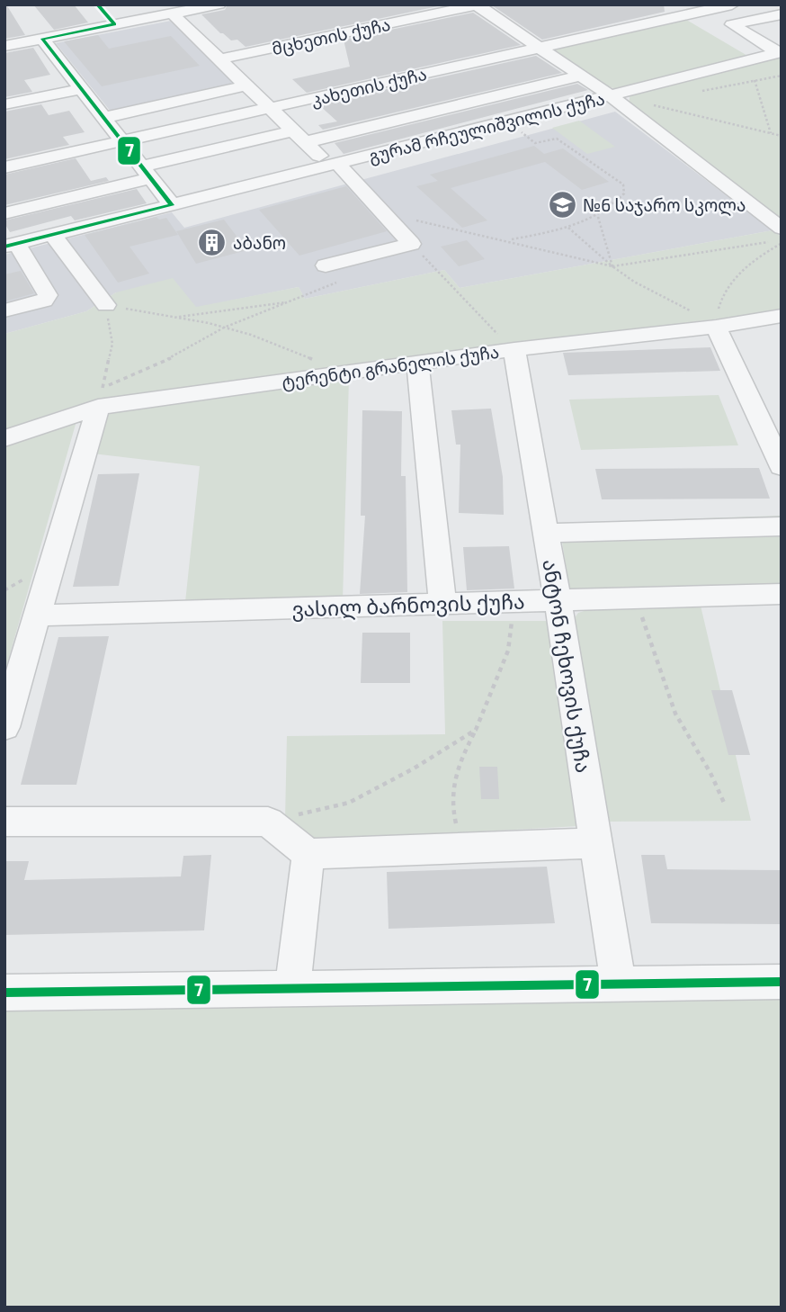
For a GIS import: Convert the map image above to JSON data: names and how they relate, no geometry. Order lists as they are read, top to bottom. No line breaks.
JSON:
{"streets":{"street":["მცხეთის ქუჩა","კახეთის ქუჩა","გურამ რჩეულიშვილის ქუჩა","ტერენტი გრანელის ქუჩა","ვასილ ბარნოვის ქუჩა","ანტონ ჩეხოვის ქუჩა"]},"crossings":[["ტერენტი გრანელის ქუჩა","ანტონ ჩეხოვის ქუჩა"],["ვასილ ბარნოვის ქუჩა","ანტონ ჩეხოვის ქუჩა"]],"places":{"school or university":["№6 საჯარო სკოლა"],"building":["აბანო"]},"lines":["transit line 7"]}
